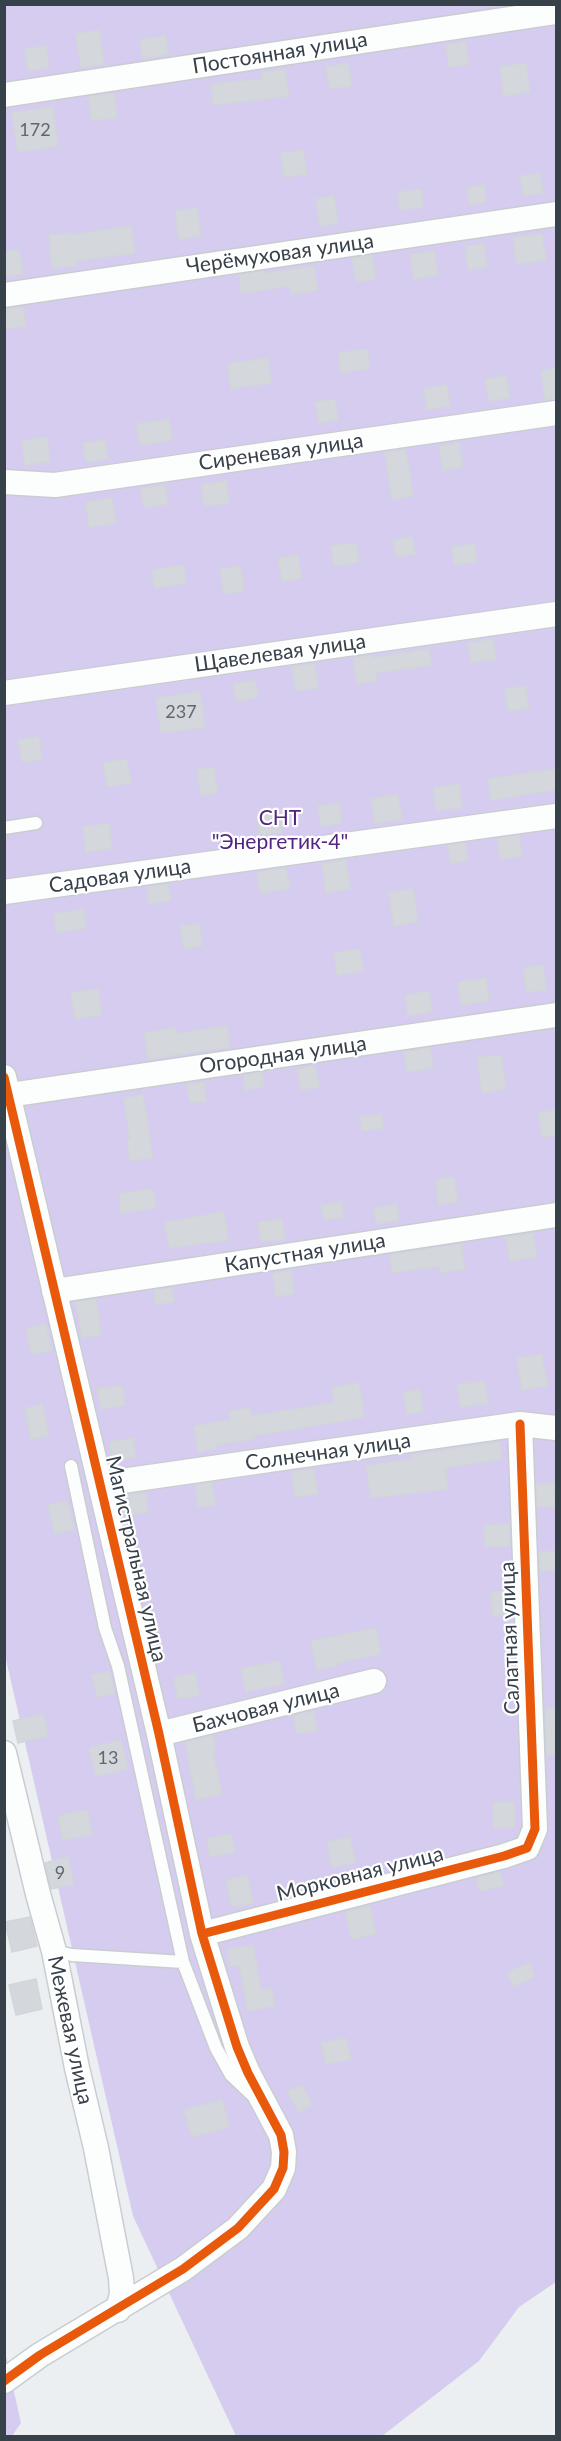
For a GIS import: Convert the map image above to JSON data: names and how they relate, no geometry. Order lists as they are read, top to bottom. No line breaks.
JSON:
{"streets":{"street":["Постоянная улица","Черёмуховая улица","Сиреневая улица","Щавелевая улица","Садовая улица","Огородная улица","Капустная улица","Солнечная улица","Магистральная улица","Салатная улица","Бахчовая улица","Морковная улица","Межевая улица"]},"crossings":[["Огородная улица","Магистральная улица"],["Капустная улица","Магистральная улица"],["Солнечная улица","Магистральная улица"],["Солнечная улица","Салатная улица"],["Магистральная улица","Бахчовая улица"],["Магистральная улица","Морковная улица"],["Магистральная улица","Межевая улица"],["Салатная улица","Морковная улица"]],"parks":["СНТ \"Энергетик-4\""],"house_numbers":["172","237","13","9"]}
